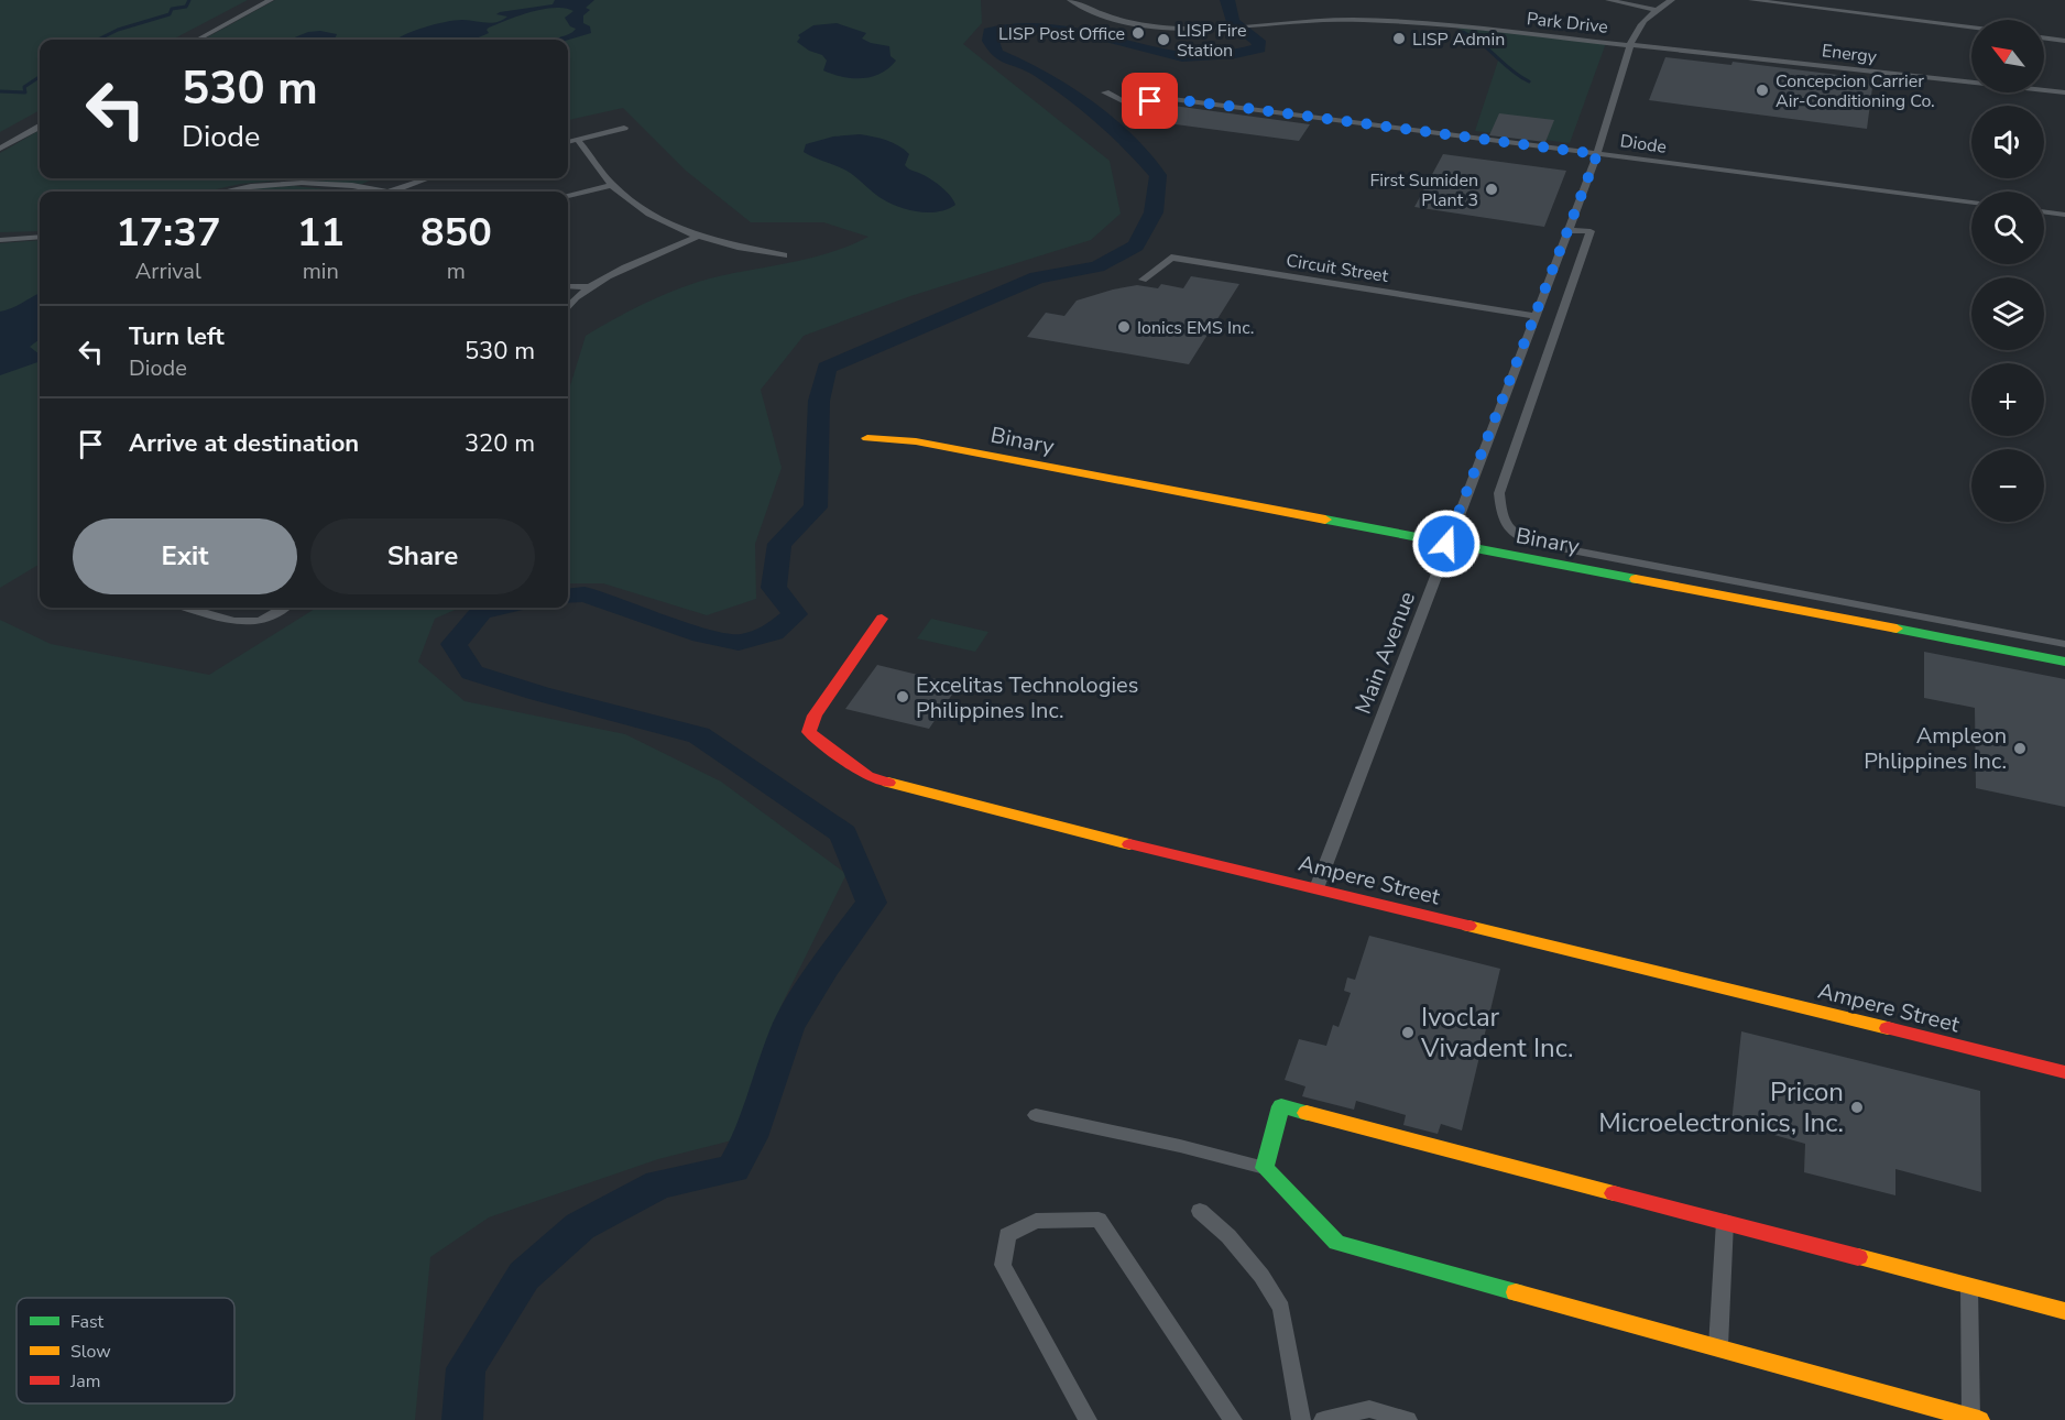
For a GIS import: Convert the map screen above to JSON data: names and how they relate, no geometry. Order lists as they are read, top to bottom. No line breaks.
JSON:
{"streets":{"street":["Park Drive","Energy","Diode","Circuit Street","Binary","Main Avenue","Ampere Street"]},"crossings":[["Park Drive","Energy"],["Park Drive","Main Avenue"],["Energy","Main Avenue"],["Diode","Main Avenue"],["Circuit Street","Main Avenue"],["Binary","Main Avenue"],["Main Avenue","Ampere Street"]],"places":["LISP Post Office","LISP Admin","LISP Fire Station","Concepcion Carrier Air-Conditioning Co.","First Sumiden Plant 3","Ionics EMS Inc.","Excelitas Technologies Philippines Inc.","Ampleon Phlippines Inc.","Ivoclar Vivadent Inc.","Pricon Microelectronics, Inc."],"legend":["Fast","Slow","Jam"],"north":"top left","page":{"map_buttons":["+","−"],"turn":["530 m","Diode"],"eta":["17:37","Arrival","11","min","850","m"],"list":[{"name":"Turn left","note":"Diode","value":"530 m"},{"name":"Arrive at destination","value":"320 m"}],"buttons":["Exit","Share"]}}
